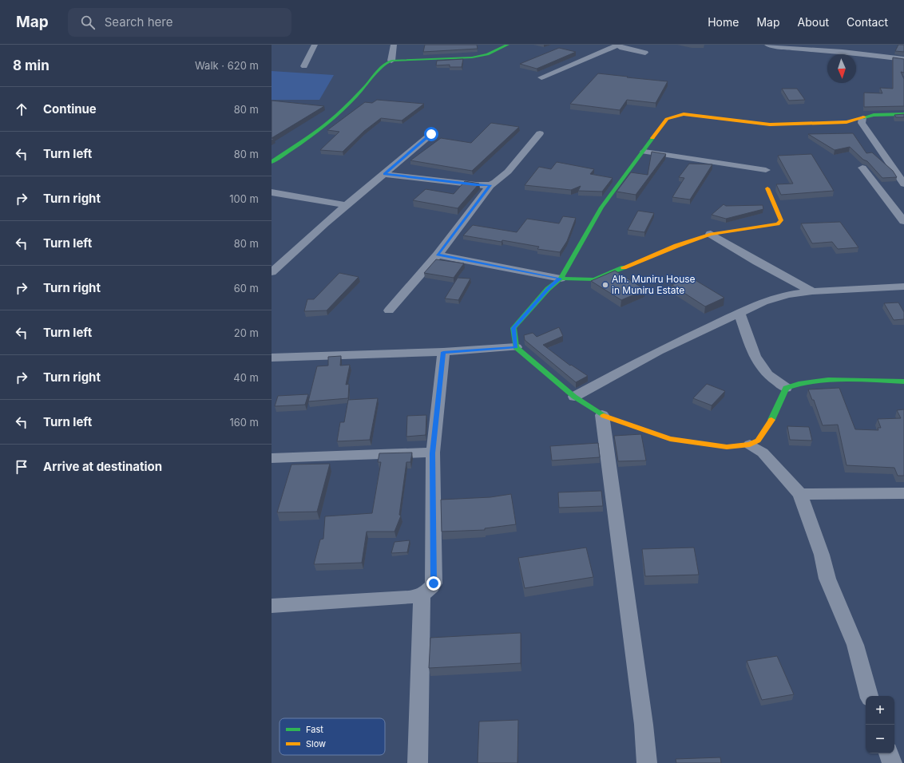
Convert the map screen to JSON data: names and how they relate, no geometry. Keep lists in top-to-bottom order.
{
  "places": ["Alh. Muniru House in Muniru Estate"],
  "legend": ["Fast", "Slow"],
  "north": "bottom",
  "page": {
    "header": "Map",
    "search": "Search here",
    "nav": [
      "Home",
      "Map",
      "About",
      "Contact"
    ],
    "heading": ["8 min", "Walk · 620 m"],
    "list": [
      ["Continue", "80 m"],
      ["Turn left", "80 m"],
      ["Turn right", "100 m"],
      ["Turn left", "80 m"],
      ["Turn right", "60 m"],
      ["Turn left", "20 m"],
      ["Turn right", "40 m"],
      ["Turn left", "160 m"],
      "Arrive at destination"
    ],
    "map_buttons": ["+", "−"]
  }
}
